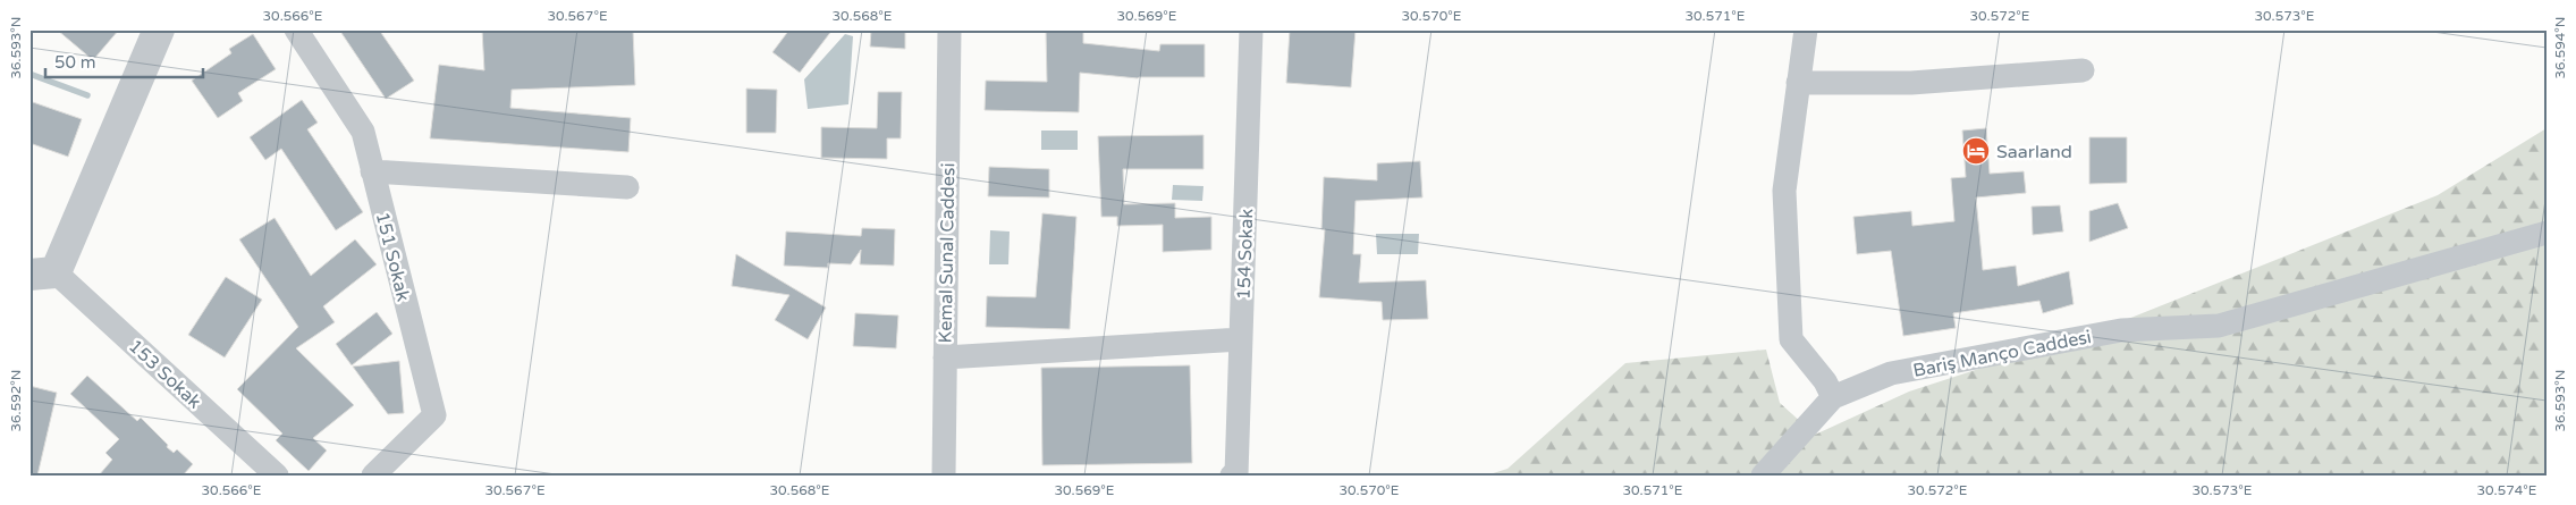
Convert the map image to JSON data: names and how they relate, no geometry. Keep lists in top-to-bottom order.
{
  "streets": {
    "street": [
      "Kemal Sunal Caddesi",
      "154 Sokak",
      "151 Sokak",
      "Bariş Manço Caddesi",
      "153 Sokak"
    ]
  },
  "places": {
    "hotel": ["Saarland"]
  },
  "scale_bar": "50 m",
  "coordinates": [
    "30.566°E",
    "30.567°E",
    "30.568°E",
    "30.569°E",
    "30.570°E",
    "30.571°E",
    "30.572°E",
    "30.573°E",
    "36.593°N",
    "36.594°N",
    "36.592°N",
    "30.574°E"
  ]
}
